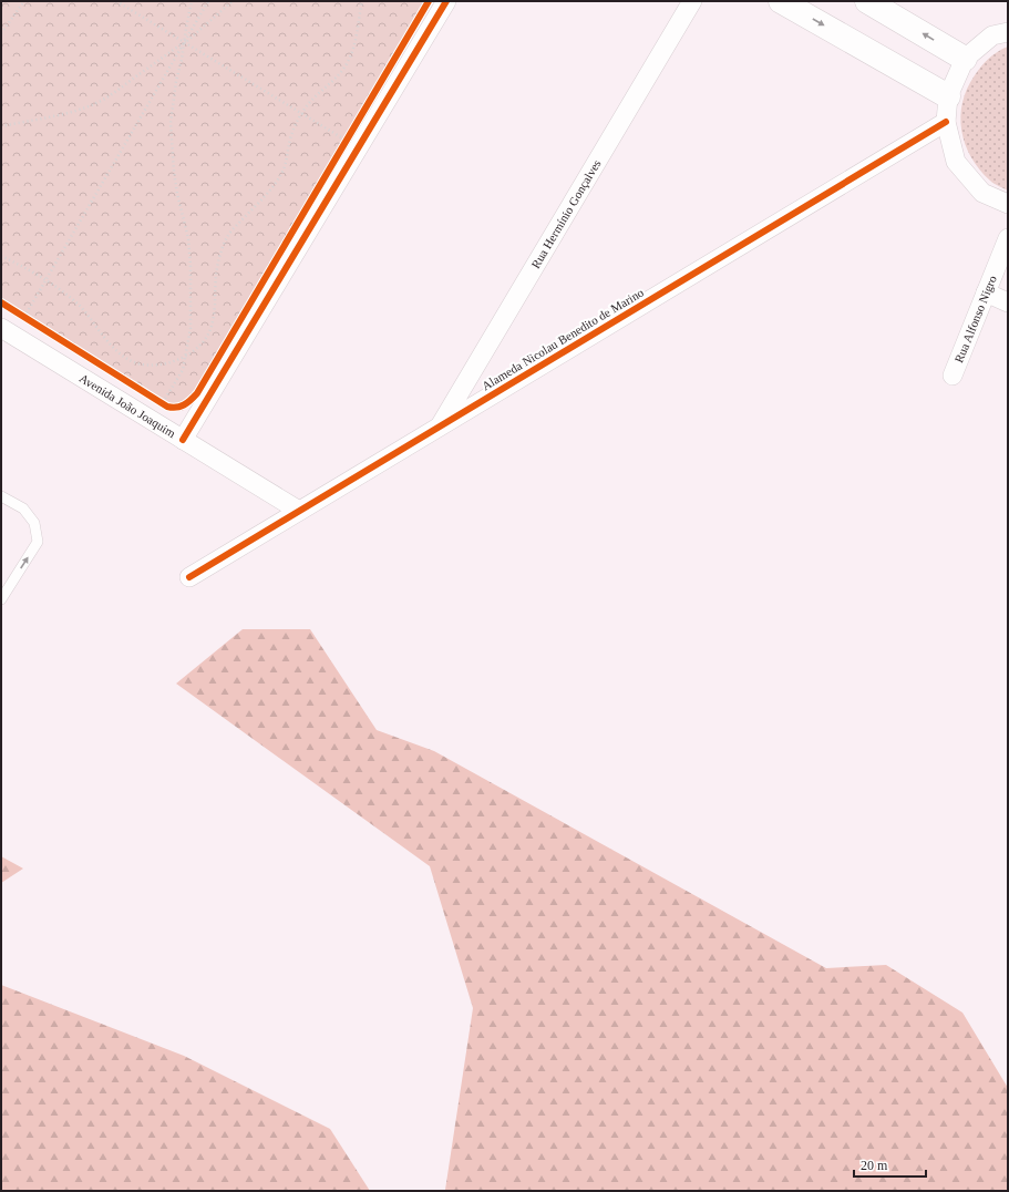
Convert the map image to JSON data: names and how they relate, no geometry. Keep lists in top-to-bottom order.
{
  "streets": {
    "street": [
      "Rua Hermínio Gonçalves",
      "Rua Alfonso Nigro",
      "Alameda Nicolau Benedito de Marino",
      "Avenida João Joaquim"
    ]
  },
  "crossings": [
    ["Rua Hermínio Gonçalves", "Alameda Nicolau Benedito de Marino"],
    ["Alameda Nicolau Benedito de Marino", "Avenida João Joaquim"]
  ],
  "scale_bar": "20 m"
}
